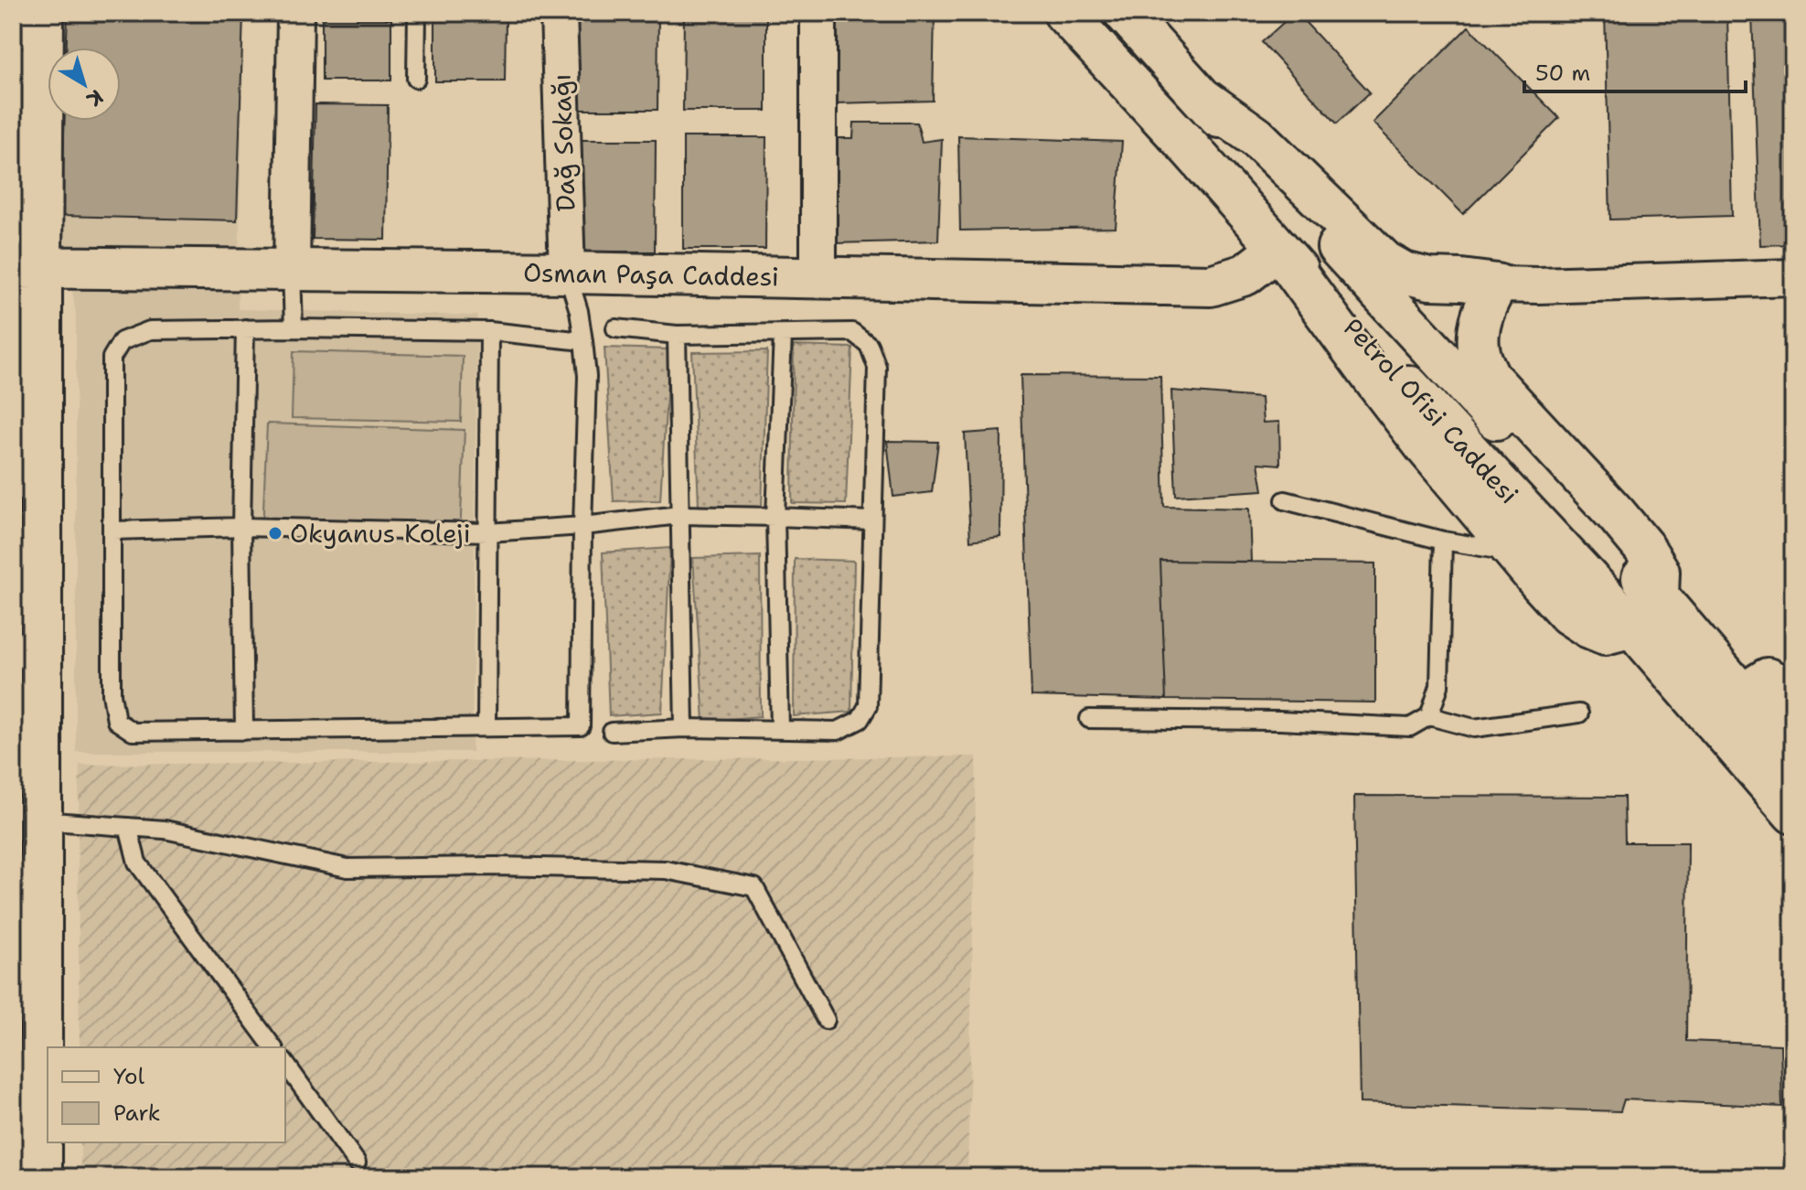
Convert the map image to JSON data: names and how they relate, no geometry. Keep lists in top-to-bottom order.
{
  "streets": {
    "main road": ["Osman Paşa Caddesi", "Petrol Ofisi Caddesi"],
    "street": ["Dağ Sokağı"]
  },
  "crossings": [
    ["Dağ Sokağı", "Osman Paşa Caddesi"],
    ["Osman Paşa Caddesi", "Petrol Ofisi Caddesi"]
  ],
  "places": ["Okyanus Koleji"],
  "legend": ["Yol", "Park"],
  "scale_bar": "50 m",
  "north": "bottom right"
}
